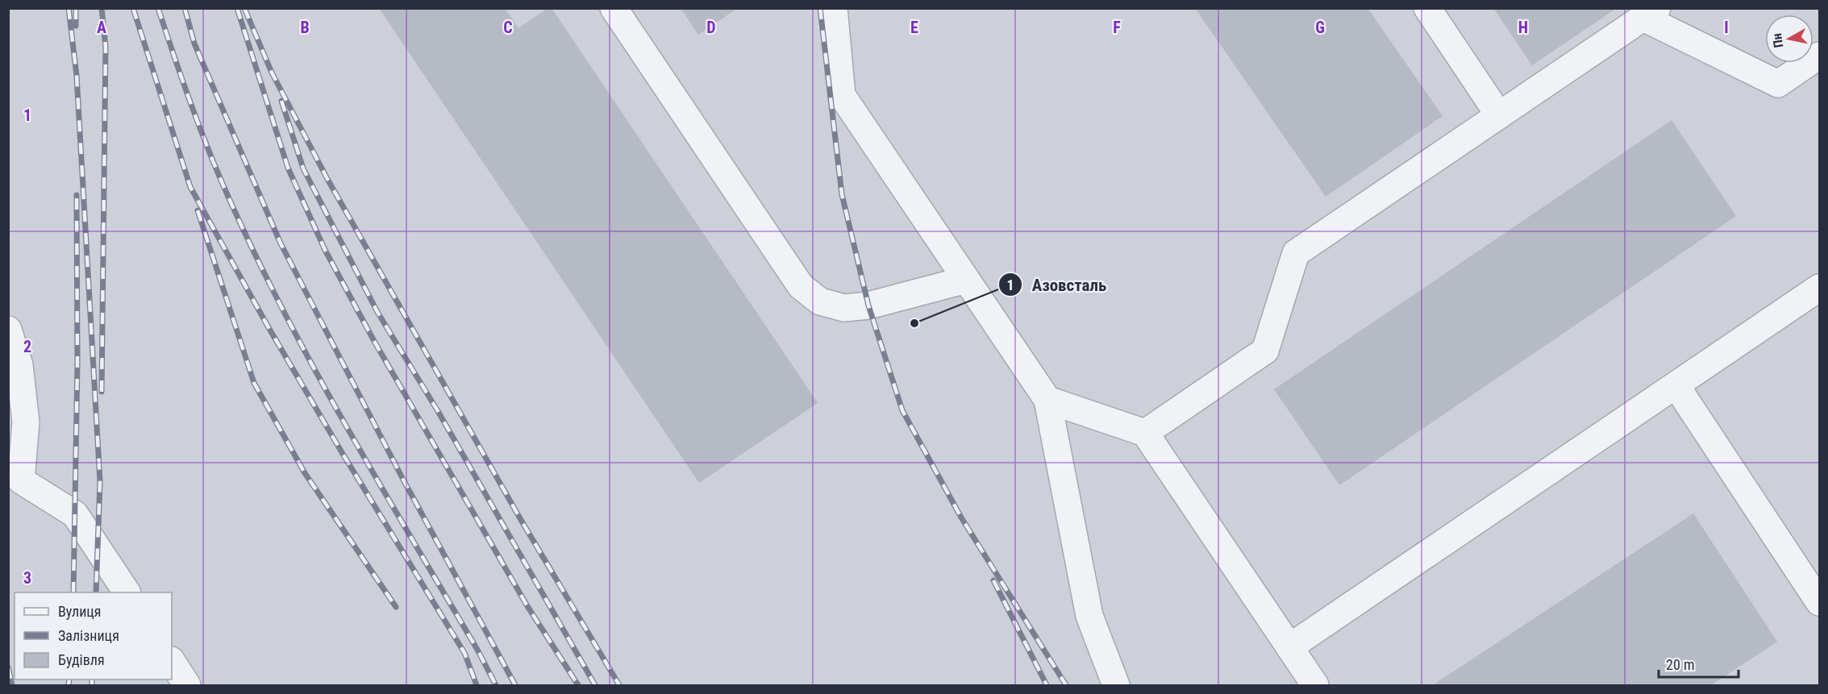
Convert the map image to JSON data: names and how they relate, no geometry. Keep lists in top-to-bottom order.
{
  "places": ["Азовсталь"],
  "legend": ["Вулиця", "Залізниця", "Будівля"],
  "scale_bar": "20 m",
  "north": "left",
  "grid": {
    "columns": [
      "A",
      "B",
      "C",
      "D",
      "E",
      "F",
      "G",
      "H",
      "I"
    ],
    "rows": ["1", "2", "3"]
  }
}
